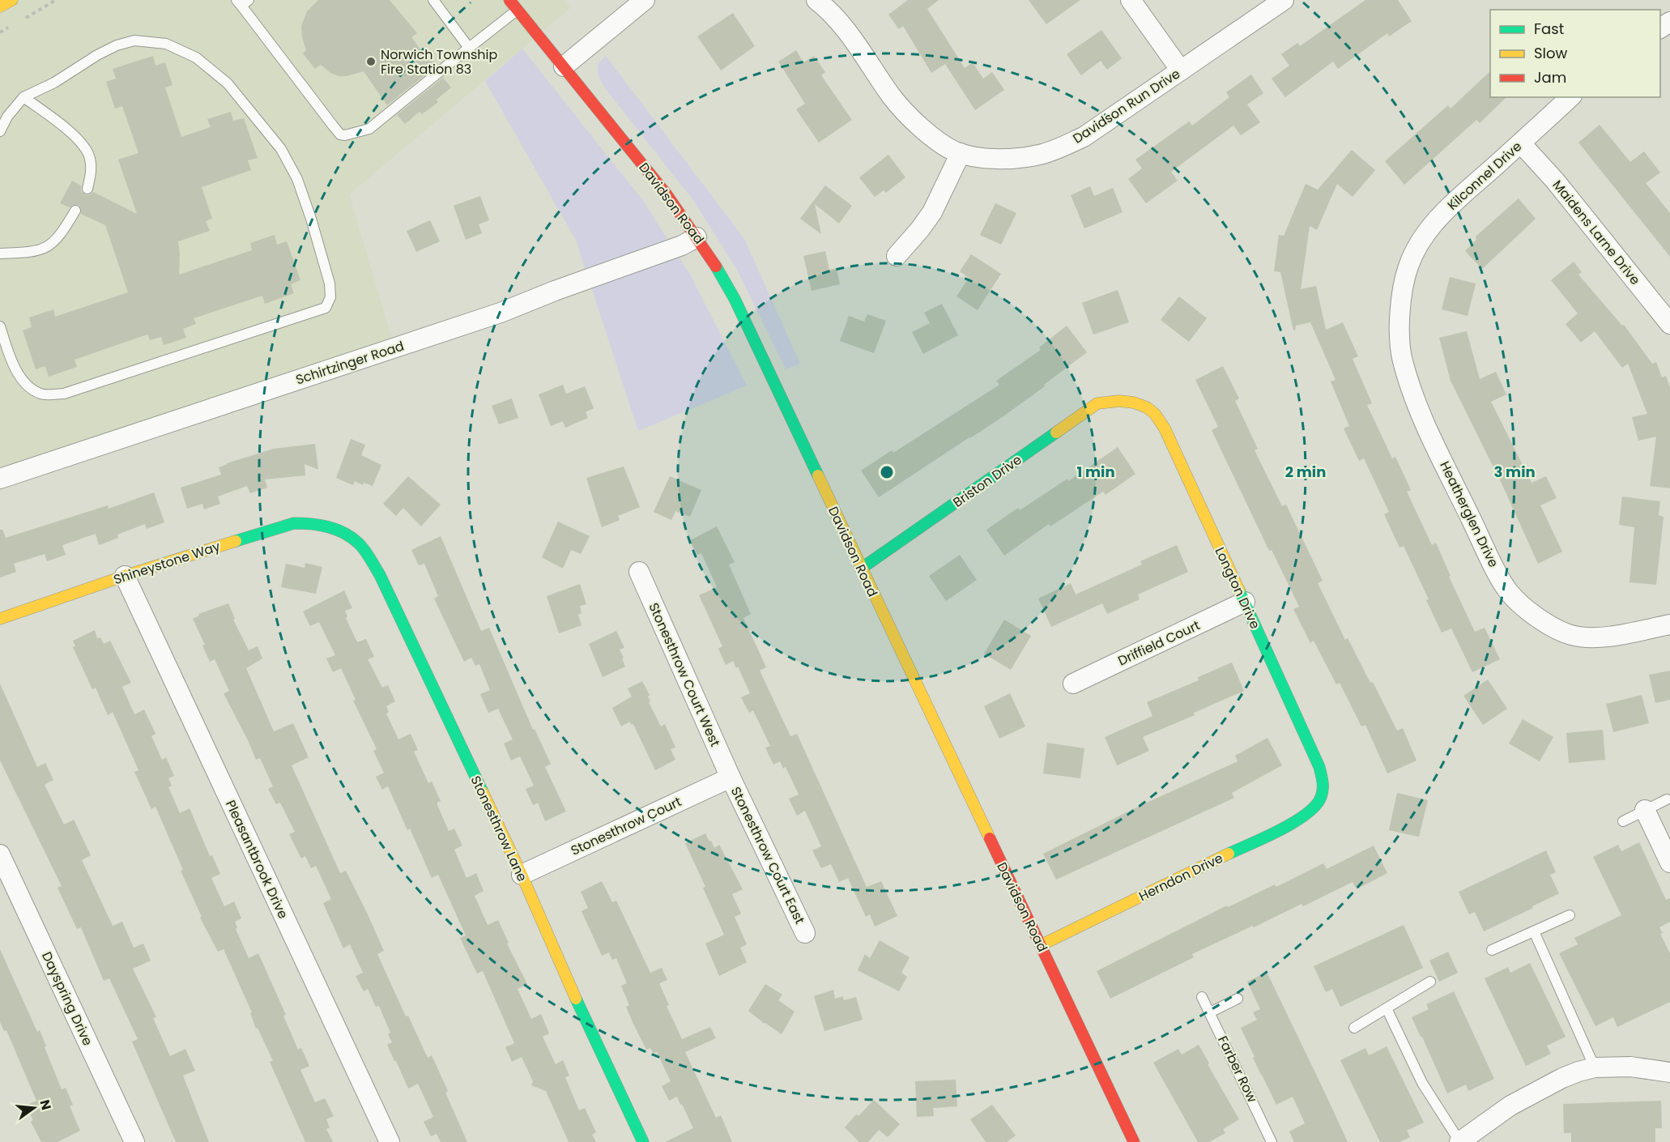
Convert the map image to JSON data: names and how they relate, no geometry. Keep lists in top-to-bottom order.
{
  "streets": {
    "street": [
      "Davidson Run Drive",
      "Kilconnel Drive",
      "Davidson Road",
      "Maidens Larne Drive",
      "Schirtzinger Road",
      "Briston Drive",
      "Heatherglen Drive",
      "Shineystone Way",
      "Longton Drive",
      "Driffield Court",
      "Stonesthrow Court West",
      "Stonesthrow Court",
      "Stonesthrow Lane",
      "Stonesthrow Court East",
      "Pleasantbrook Drive",
      "Herndon Drive",
      "Dayspring Drive"
    ],
    "lane": ["Farber Row"]
  },
  "crossings": [
    ["Kilconnel Drive", "Maidens Larne Drive"],
    ["Kilconnel Drive", "Heatherglen Drive"],
    ["Davidson Road", "Schirtzinger Road"],
    ["Davidson Road", "Briston Drive"],
    ["Davidson Road", "Herndon Drive"],
    ["Briston Drive", "Longton Drive"],
    ["Shineystone Way", "Stonesthrow Lane"],
    ["Shineystone Way", "Pleasantbrook Drive"],
    ["Longton Drive", "Driffield Court"],
    ["Longton Drive", "Herndon Drive"],
    ["Stonesthrow Court West", "Stonesthrow Court"],
    ["Stonesthrow Court West", "Stonesthrow Court East"],
    ["Stonesthrow Court", "Stonesthrow Lane"],
    ["Stonesthrow Court", "Stonesthrow Court East"]
  ],
  "places": ["Norwich Township Fire Station 83"],
  "legend": ["Fast", "Slow", "Jam"],
  "north": "right",
  "rings": ["1 min", "2 min", "3 min"]
}
